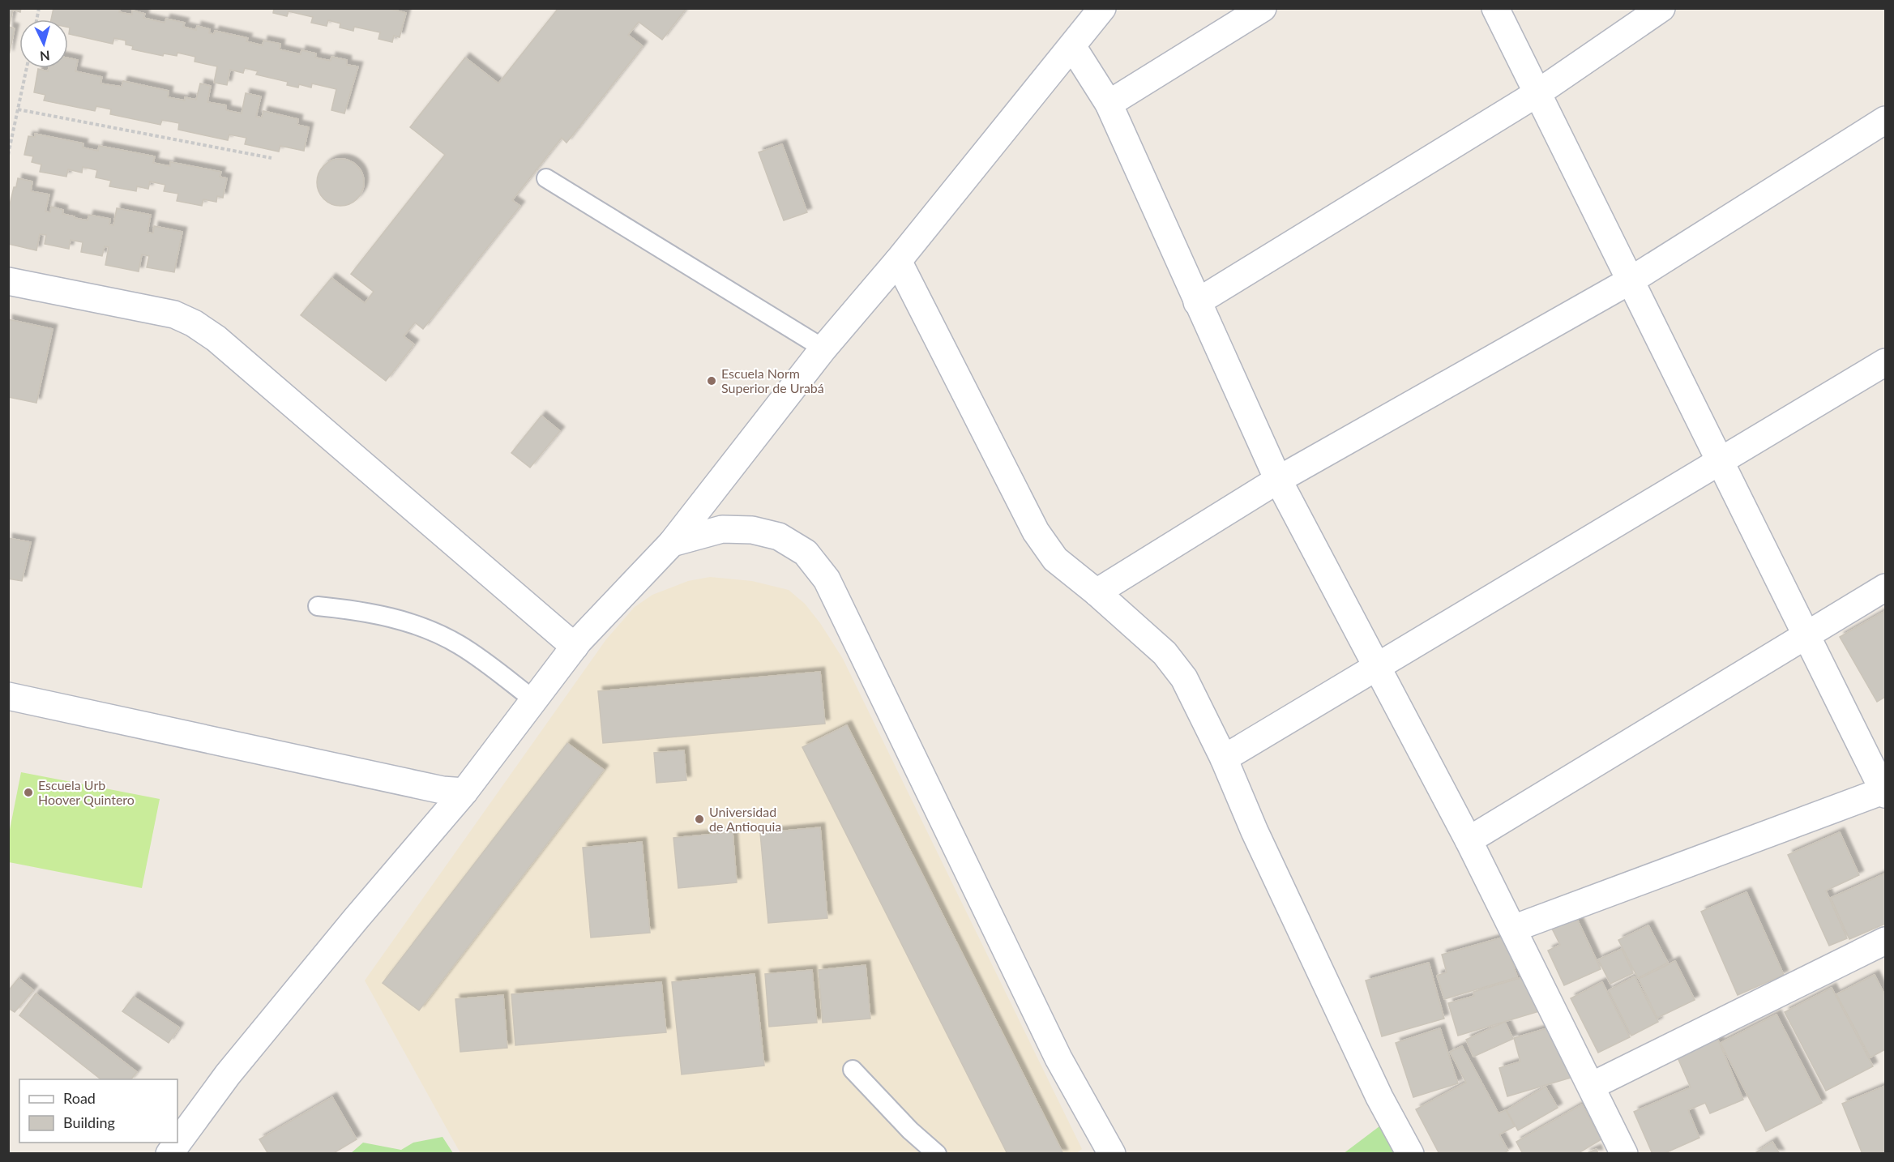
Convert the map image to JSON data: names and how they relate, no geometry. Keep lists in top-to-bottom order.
{
  "places": ["Escuela Norm Superior de Urabá", "Escuela Urb Hoover Quintero", "Universidad de Antioquia"],
  "legend": ["Road", "Building"],
  "north": "bottom"
}
